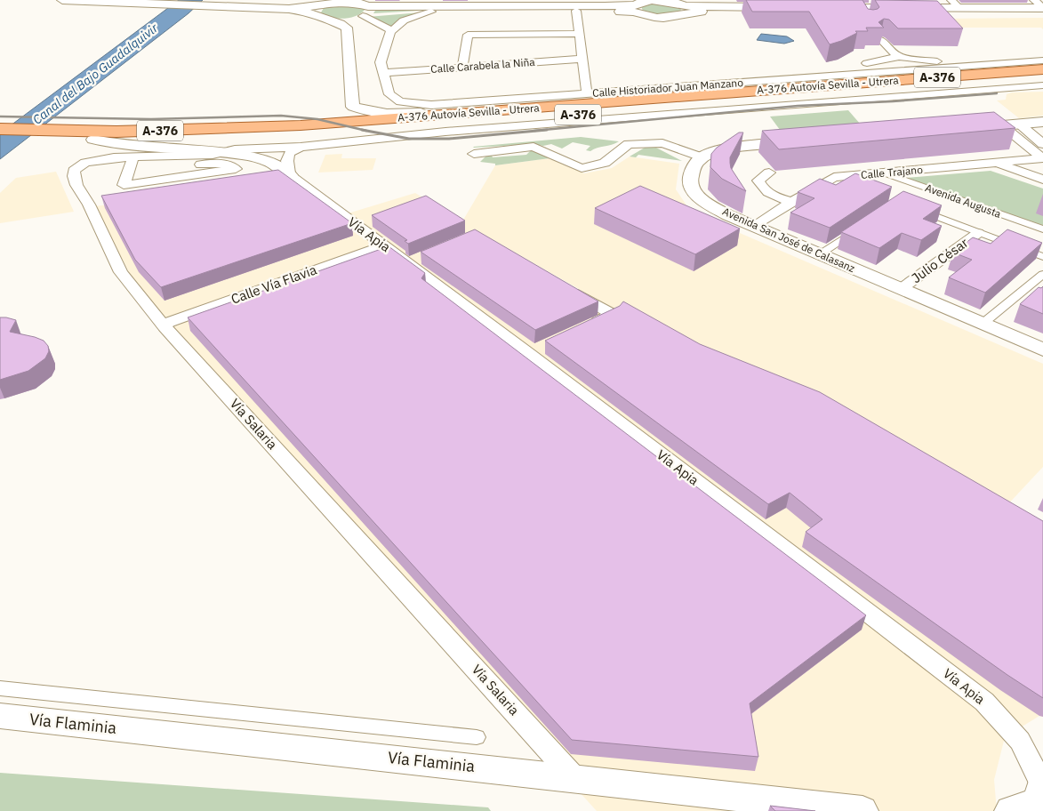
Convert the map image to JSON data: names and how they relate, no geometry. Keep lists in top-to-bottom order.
{
  "streets": {
    "main road": ["A-376", "A-376 Autovía Sevilla - Utrera"],
    "street": [
      "Calle Carabela la Niña",
      "Calle Historiador Juan Manzano",
      "Calle Trajano",
      "Avenida Augusta",
      "Vía Apia",
      "Avenida San José de Calasanz",
      "Julio César",
      "Calle Vía Flavia",
      "Vía Salaria",
      "Vía Flaminia"
    ]
  },
  "crossings": [
    ["Calle Carabela la Niña", "Calle Historiador Juan Manzano"],
    ["A-376 Autovía Sevilla - Utrera", "Calle Historiador Juan Manzano"],
    ["A-376 Autovía Sevilla - Utrera", "Vía Apia"],
    ["Calle Trajano", "Avenida Augusta"],
    ["Calle Trajano", "Avenida San José de Calasanz"],
    ["Avenida Augusta", "Julio César"],
    ["Vía Apia", "Calle Vía Flavia"],
    ["Vía Apia", "Vía Salaria"],
    ["Avenida San José de Calasanz", "Julio César"],
    ["Calle Vía Flavia", "Vía Salaria"],
    ["Vía Salaria", "Vía Flaminia"]
  ],
  "water": ["Canal del Bajo Guadalquivir"]
}
